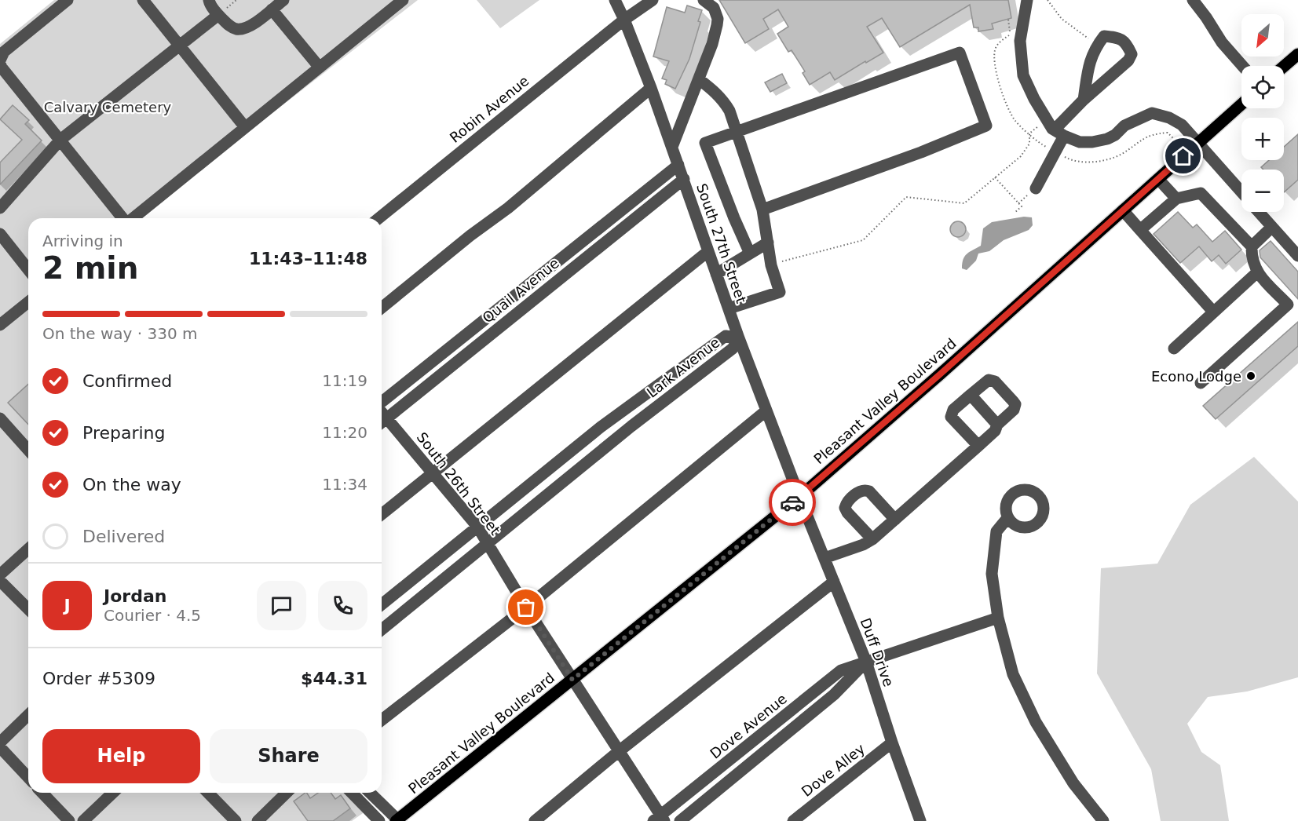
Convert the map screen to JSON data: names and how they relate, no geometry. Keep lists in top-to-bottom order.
{
  "streets": {
    "main road": ["Pleasant Valley Boulevard"],
    "street": [
      "Robin Avenue",
      "South 27th Street",
      "Quail Avenue",
      "Lark Avenue",
      "South 26th Street",
      "Duff Drive",
      "Dove Avenue",
      "Dove Alley"
    ]
  },
  "crossings": [
    ["Robin Avenue", "South 27th Street"],
    ["South 27th Street", "Quail Avenue"],
    ["South 27th Street", "Lark Avenue"],
    ["South 27th Street", "Pleasant Valley Boulevard"],
    ["South 27th Street", "Duff Drive"],
    ["Quail Avenue", "South 26th Street"],
    ["Lark Avenue", "South 26th Street"],
    ["Pleasant Valley Boulevard", "South 26th Street"],
    ["Pleasant Valley Boulevard", "Duff Drive"],
    ["South 26th Street", "Dove Avenue"],
    ["Duff Drive", "Dove Avenue"],
    ["Duff Drive", "Dove Alley"]
  ],
  "parks": ["Calvary Cemetery"],
  "places": ["Econo Lodge"],
  "north": "bottom left",
  "page": {
    "map_buttons": ["+", "−"],
    "heading": ["2 min", "Arriving in", "11:43–11:48"],
    "panel": [
      "Jordan",
      "Courier · 4.5",
      "Order #5309",
      "$44.31"
    ],
    "bar": "On the way · 330 m",
    "list": [
      ["Confirmed", "11:19"],
      ["Preparing", "11:20"],
      ["On the way", "11:34"],
      "Delivered"
    ],
    "round": "J",
    "buttons": ["Help", "Share"]
  }
}
